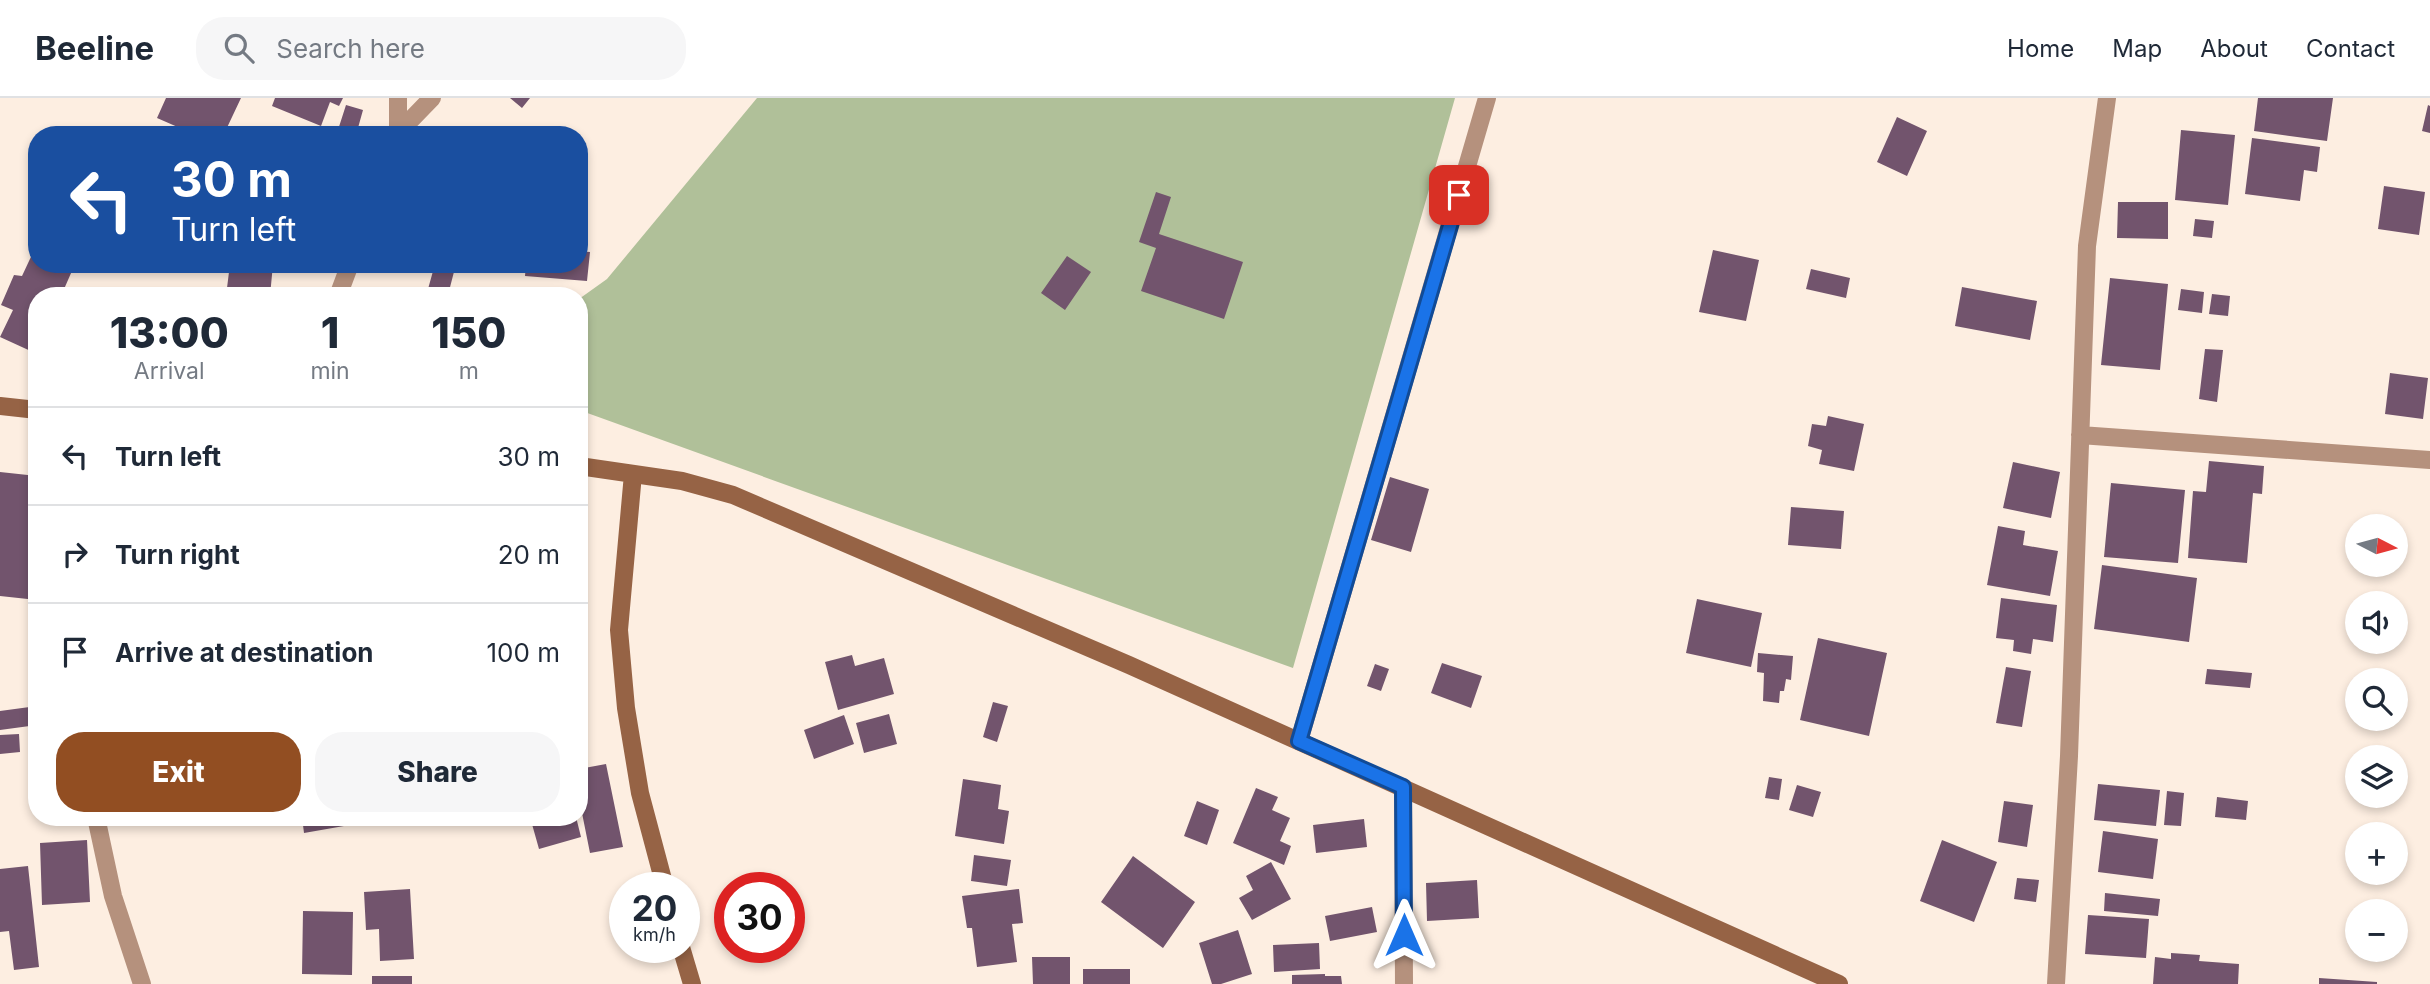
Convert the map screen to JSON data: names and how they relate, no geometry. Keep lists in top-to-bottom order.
{
  "north": "right",
  "page": {
    "header": "Beeline",
    "search": "Search here",
    "nav": [
      "Home",
      "Map",
      "About",
      "Contact"
    ],
    "turn": ["30 m", "Turn left"],
    "eta": [
      "13:00",
      "Arrival",
      "1",
      "min",
      "150",
      "m"
    ],
    "list": [
      {
        "name": "Turn left",
        "value": "30 m"
      },
      {
        "name": "Turn right",
        "value": "20 m"
      },
      {
        "name": "Arrive at destination",
        "value": "100 m"
      }
    ],
    "map_buttons": ["+", "−"],
    "buttons": ["Exit", "Share"],
    "speed": "20 km/h",
    "limit": "30"
  }
}
